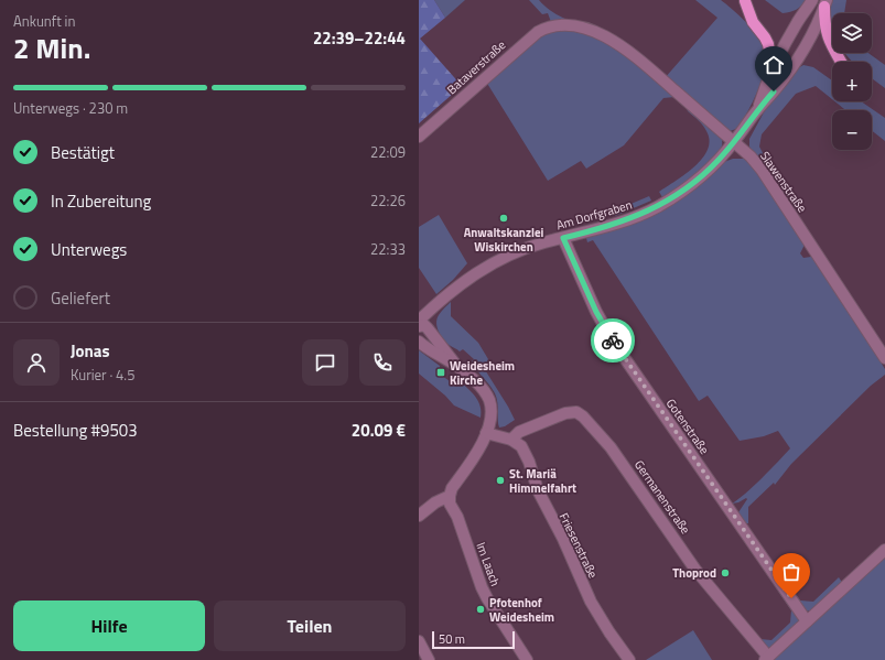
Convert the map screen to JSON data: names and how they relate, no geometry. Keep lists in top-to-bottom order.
{
  "streets": {
    "street": [
      "Bataverstraße",
      "Slawenstraße",
      "Am Dorfgraben",
      "Gotenstraße",
      "Germanenstraße",
      "Friesenstraße",
      "Im Laach"
    ]
  },
  "crossings": [
    ["Bataverstraße", "Slawenstraße"],
    ["Slawenstraße", "Am Dorfgraben"],
    ["Am Dorfgraben", "Gotenstraße"],
    ["Germanenstraße", "Friesenstraße"]
  ],
  "places": {
    "other": [
      "Anwaltskanzlei Wiskirchen",
      "St. Mariä Himmelfahrt",
      "Thoprod",
      "Pfotenhof Weidesheim"
    ],
    "transit": ["Weidesheim Kirche"]
  },
  "scale_bar": "50 m",
  "page": {
    "heading": ["2 Min.", "Ankunft in", "22:39–22:44"],
    "panel": [
      "Jonas",
      "Kurier · 4.5",
      "Bestellung #9503",
      "20.09 €"
    ],
    "map_buttons": ["+", "−"],
    "bar": "Unterwegs · 230 m",
    "list": [
      ["Bestätigt", "22:09"],
      ["In Zubereitung", "22:26"],
      ["Unterwegs", "22:33"],
      "Geliefert"
    ],
    "buttons": ["Hilfe", "Teilen"],
    "scale": "50 m"
  }
}
